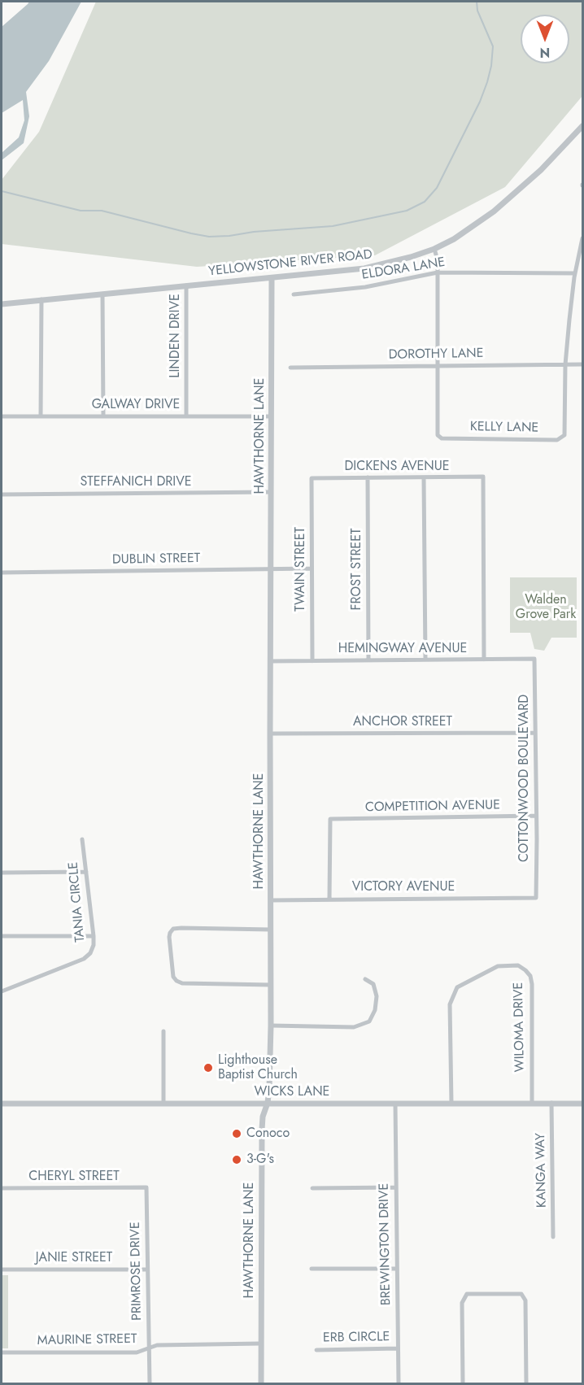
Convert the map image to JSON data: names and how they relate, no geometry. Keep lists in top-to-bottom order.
{
  "streets": {
    "street": [
      "YELLOWSTONE RIVER ROAD",
      "ELDORA LANE",
      "LINDEN DRIVE",
      "DOROTHY LANE",
      "GALWAY DRIVE",
      "KELLY LANE",
      "HAWTHORNE LANE",
      "DICKENS AVENUE",
      "STEFFANICH DRIVE",
      "DUBLIN STREET",
      "TWAIN STREET",
      "FROST STREET",
      "HEMINGWAY AVENUE",
      "ANCHOR STREET",
      "COTTONWOOD BOULEVARD",
      "COMPETITION AVENUE",
      "VICTORY AVENUE",
      "TANIA CIRCLE",
      "WILOMA DRIVE",
      "WICKS LANE",
      "KANGA WAY",
      "CHERYL STREET",
      "BREWINGTON DRIVE",
      "JANIE STREET",
      "PRIMROSE DRIVE",
      "ERB CIRCLE",
      "MAURINE STREET"
    ]
  },
  "crossings": [
    ["YELLOWSTONE RIVER ROAD", "LINDEN DRIVE"],
    ["YELLOWSTONE RIVER ROAD", "HAWTHORNE LANE"],
    ["LINDEN DRIVE", "GALWAY DRIVE"],
    ["DOROTHY LANE", "KELLY LANE"],
    ["GALWAY DRIVE", "HAWTHORNE LANE"],
    ["HAWTHORNE LANE", "STEFFANICH DRIVE"],
    ["HAWTHORNE LANE", "DUBLIN STREET"],
    ["HAWTHORNE LANE", "HEMINGWAY AVENUE"],
    ["HAWTHORNE LANE", "ANCHOR STREET"],
    ["HAWTHORNE LANE", "VICTORY AVENUE"],
    ["HAWTHORNE LANE", "WICKS LANE"],
    ["HAWTHORNE LANE", "MAURINE STREET"],
    ["DICKENS AVENUE", "TWAIN STREET"],
    ["DICKENS AVENUE", "FROST STREET"],
    ["DICKENS AVENUE", "HEMINGWAY AVENUE"],
    ["DUBLIN STREET", "TWAIN STREET"],
    ["TWAIN STREET", "HEMINGWAY AVENUE"],
    ["FROST STREET", "HEMINGWAY AVENUE"],
    ["HEMINGWAY AVENUE", "COTTONWOOD BOULEVARD"],
    ["ANCHOR STREET", "COTTONWOOD BOULEVARD"],
    ["COTTONWOOD BOULEVARD", "COMPETITION AVENUE"],
    ["COTTONWOOD BOULEVARD", "VICTORY AVENUE"],
    ["COMPETITION AVENUE", "VICTORY AVENUE"],
    ["WILOMA DRIVE", "WICKS LANE"],
    ["WICKS LANE", "KANGA WAY"],
    ["WICKS LANE", "BREWINGTON DRIVE"],
    ["CHERYL STREET", "PRIMROSE DRIVE"],
    ["BREWINGTON DRIVE", "ERB CIRCLE"],
    ["JANIE STREET", "PRIMROSE DRIVE"],
    ["PRIMROSE DRIVE", "MAURINE STREET"]
  ],
  "parks": ["Walden Grove Park"],
  "places": ["Lighthouse Baptist Church", "Conoco", "3-G's"],
  "north": "bottom"
}
